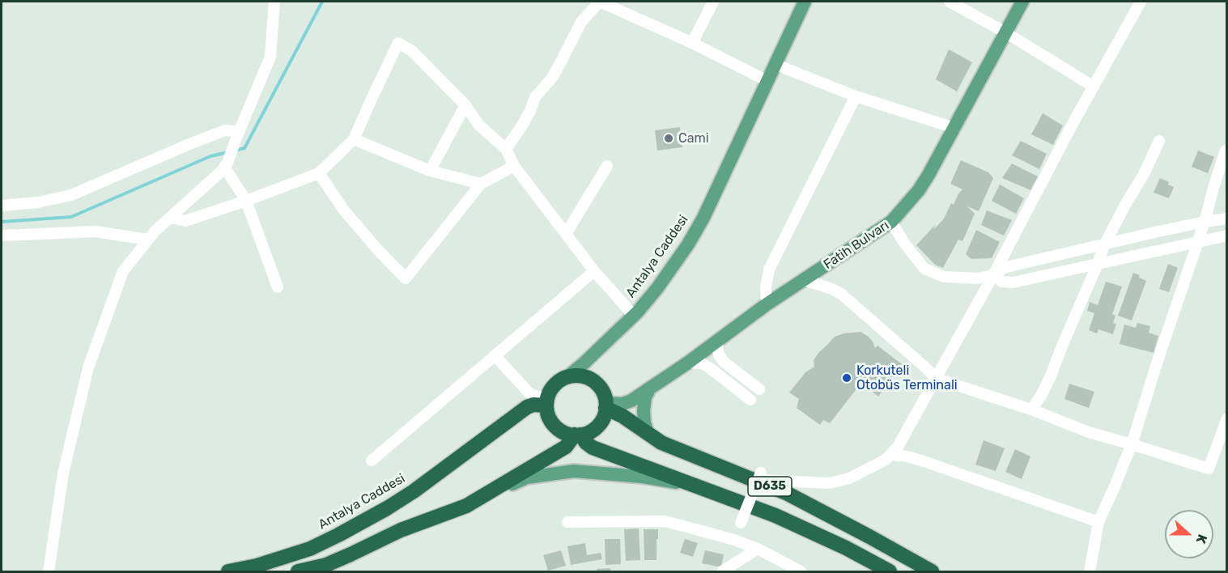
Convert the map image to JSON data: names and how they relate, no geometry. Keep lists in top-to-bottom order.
{
  "streets": {
    "highway": ["Antalya Caddesi", "D635"],
    "main road": ["Fatih Bulvarı"]
  },
  "crossings": [
    ["Fatih Bulvarı", "Antalya Caddesi"],
    ["Fatih Bulvarı", "D635"],
    ["Antalya Caddesi", "D635"]
  ],
  "places": ["Cami", "Korkuteli Otobüs Terminali"],
  "north": "right"
}
